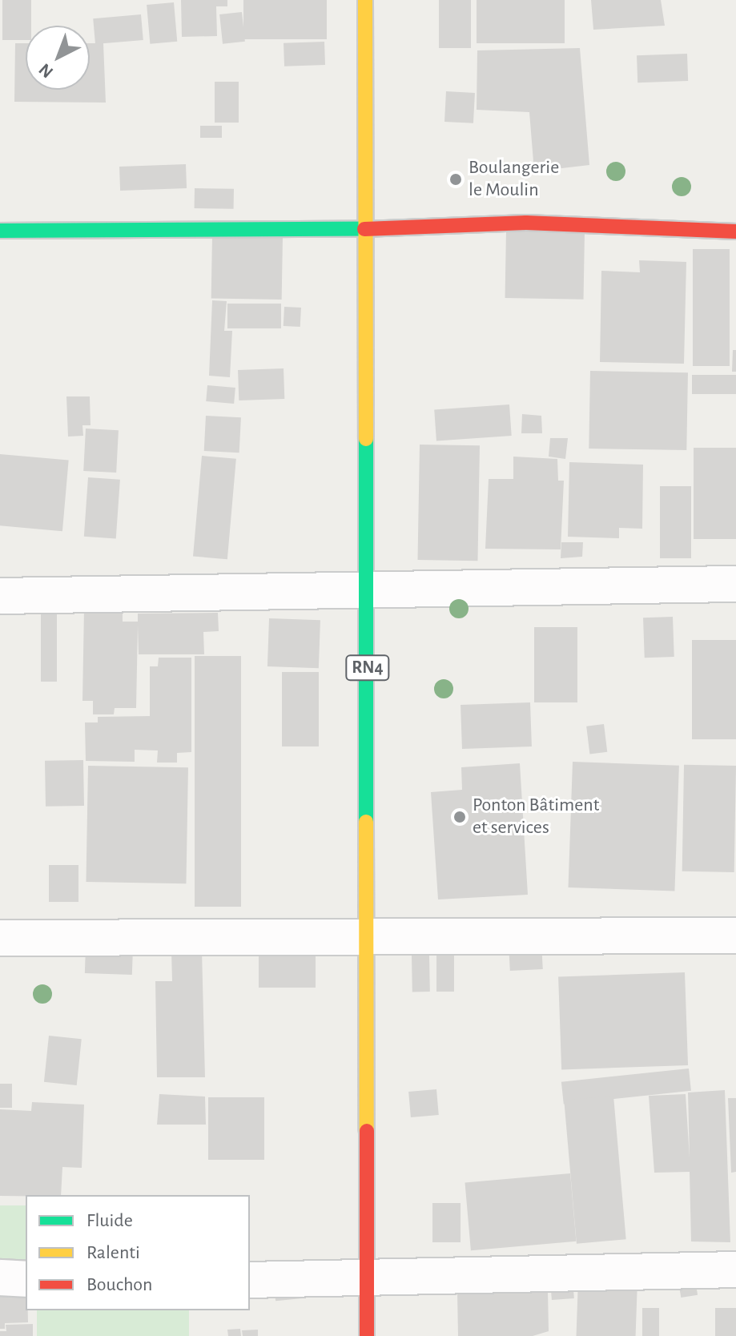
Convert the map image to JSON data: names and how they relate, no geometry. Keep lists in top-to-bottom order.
{
  "streets": {
    "main road": ["RN4"]
  },
  "places": ["Boulangerie le Moulin", "Ponton Bâtiment et services"],
  "legend": ["Fluide", "Ralenti", "Bouchon"],
  "north": "bottom left"
}
